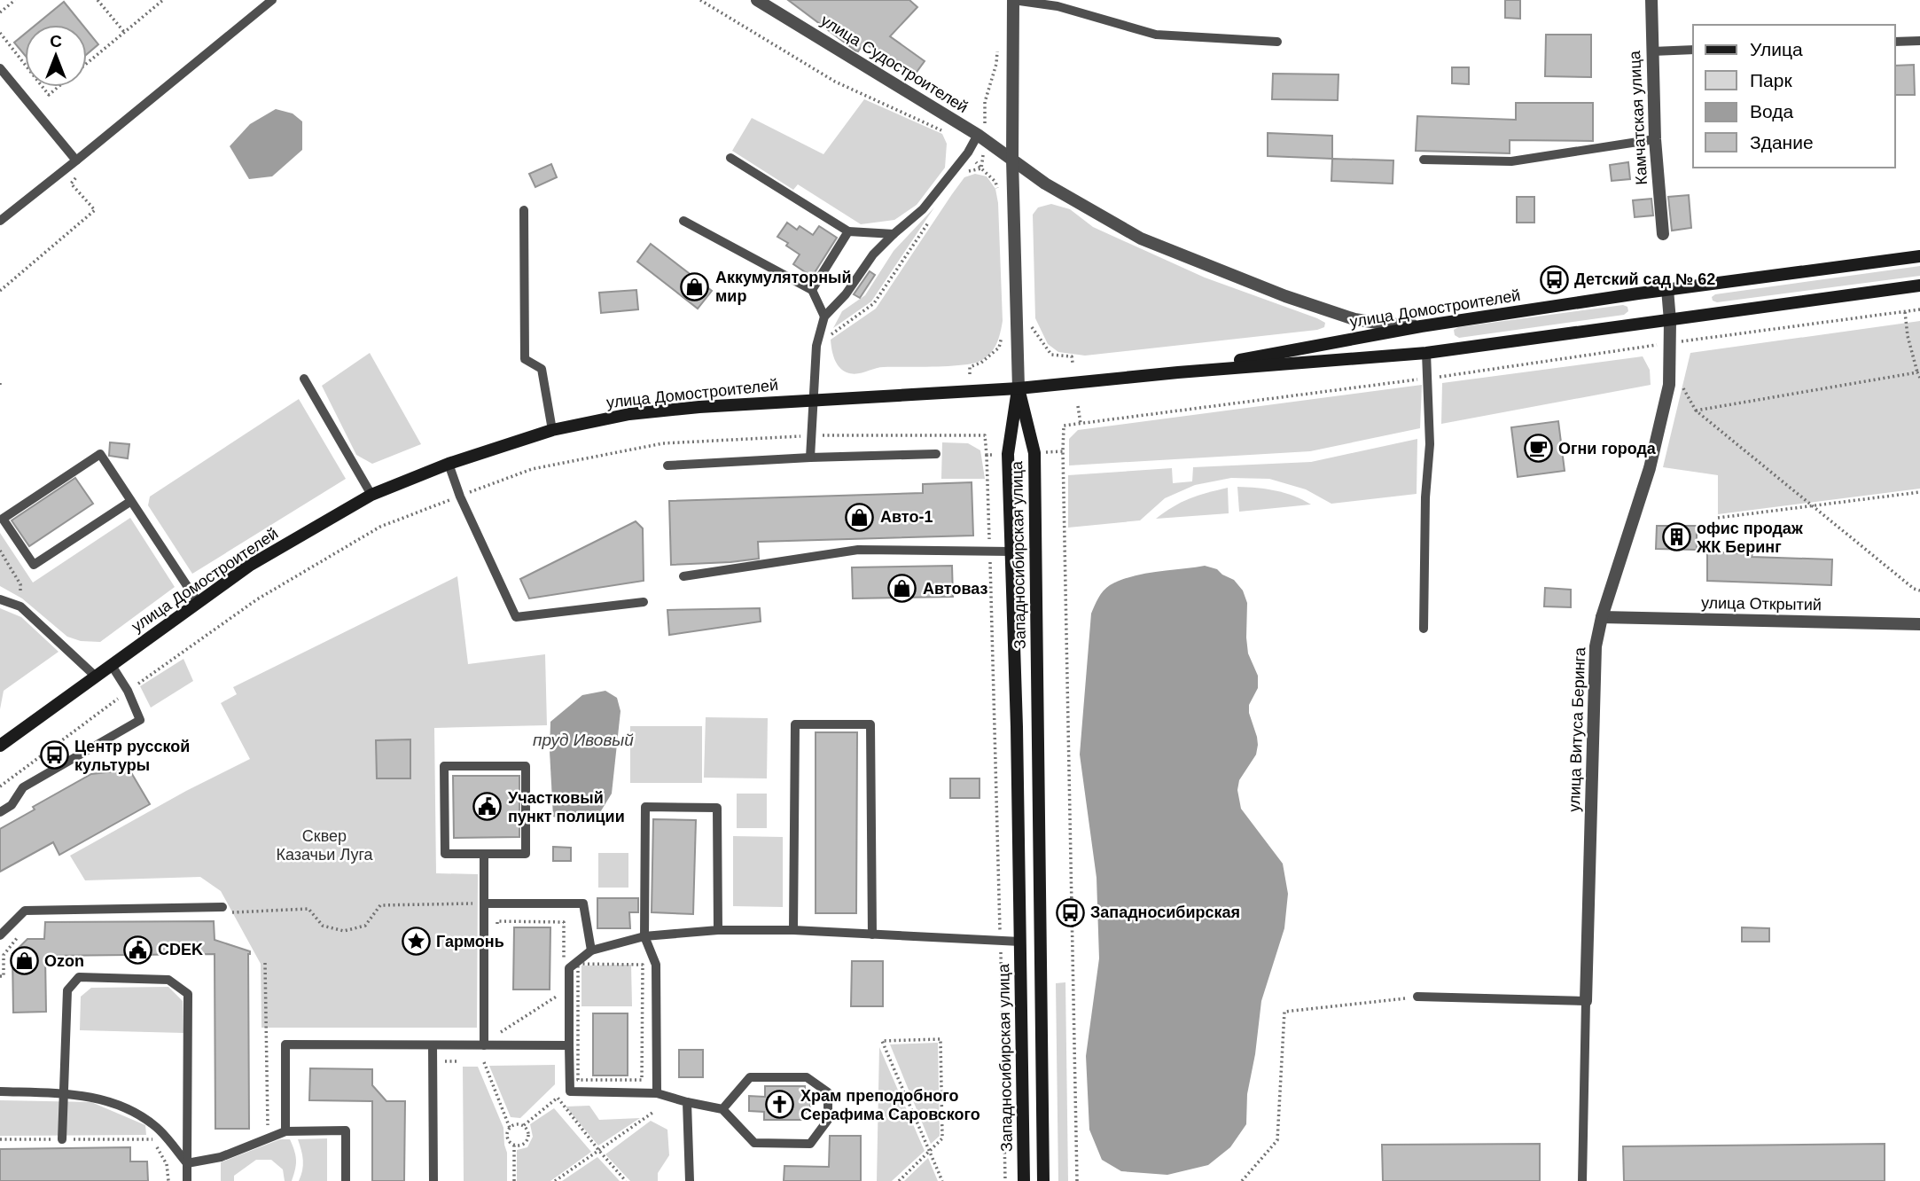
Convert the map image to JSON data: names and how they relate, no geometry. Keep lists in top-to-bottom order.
{
  "streets": {
    "main road": ["улица Домостроителей", "Западносибирская улица"],
    "street": [
      "улица Судостроителей",
      "Камчатская улица",
      "улица Открытий",
      "улица Витуса Беринга"
    ]
  },
  "crossings": [
    ["улица Судостроителей", "улица Домостроителей"],
    ["улица Домостроителей", "Западносибирская улица"],
    ["улица Домостроителей", "улица Витуса Беринга"],
    ["улица Открытий", "улица Витуса Беринга"]
  ],
  "water": ["пруд Ивовый"],
  "parks": ["Сквер Казачьи Луга"],
  "places": {
    "bus stop": ["Детский сад № 62", "Центр русской культуры", "Западносибирская"],
    "shop": [
      "Аккумуляторный мир",
      "Авто-1",
      "Автоваз",
      "Ozon"
    ],
    "cafe": ["Огни города"],
    "building": ["офис продаж ЖК Беринг"],
    "public building": ["Участковый пункт полиции", "CDEK"],
    "place": ["Гармонь"],
    "church": ["Храм преподобного Серафима Саровского"]
  },
  "legend": [
    "Улица",
    "Парк",
    "Вода",
    "Здание"
  ],
  "north": "top"
}
